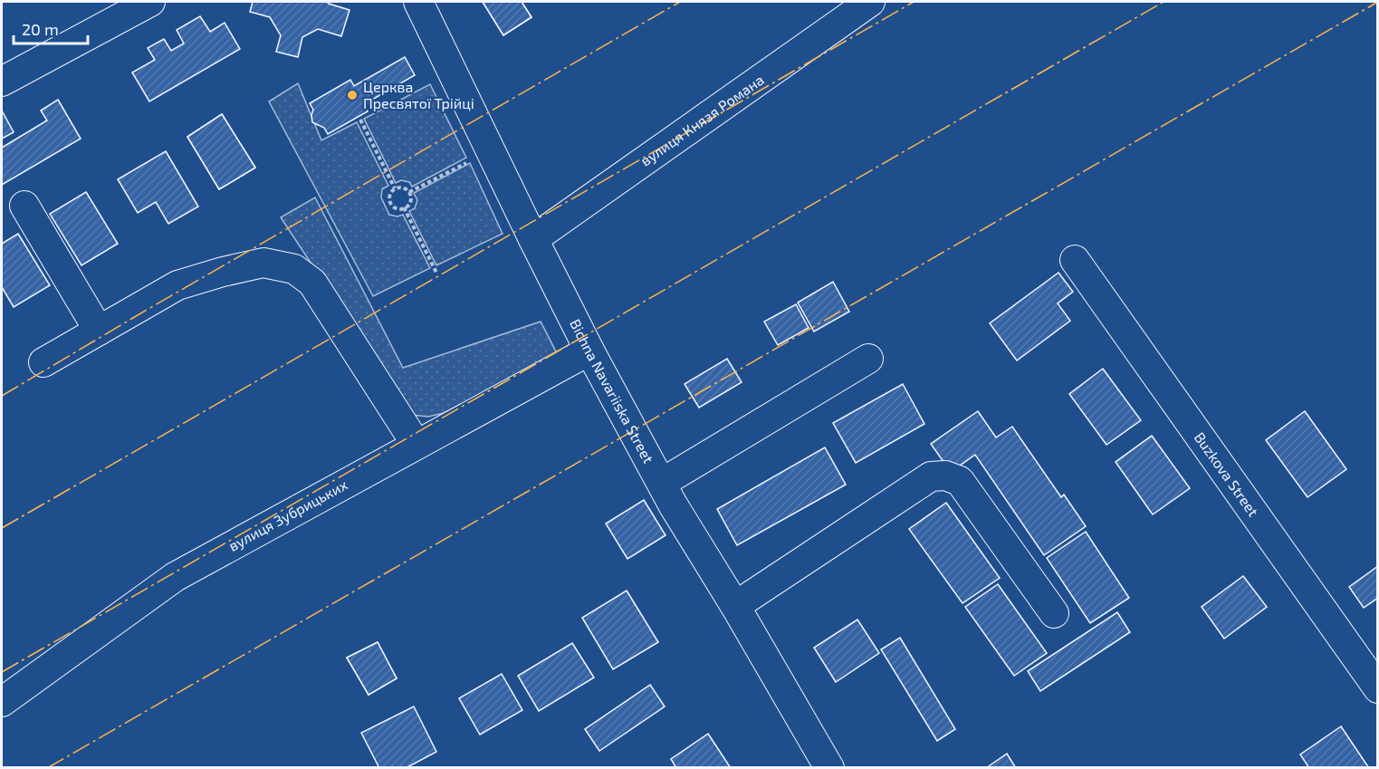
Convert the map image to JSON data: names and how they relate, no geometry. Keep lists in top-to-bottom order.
{
  "streets": {
    "street": [
      "вулиця Князя Романа",
      "Bichna Navariiska Street",
      "Buzkova Street",
      "вулиця Зубрицьких"
    ]
  },
  "crossings": [
    ["вулиця Князя Романа", "Bichna Navariiska Street"],
    ["Bichna Navariiska Street", "вулиця Зубрицьких"]
  ],
  "places": ["Церква Пресвятої Трійці"],
  "scale_bar": "20 m"
}
